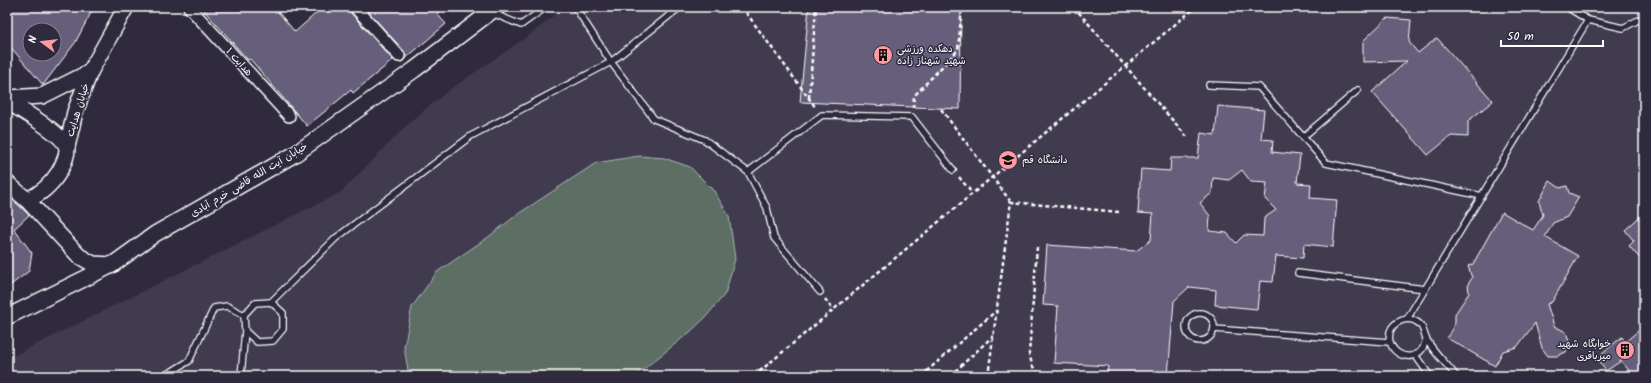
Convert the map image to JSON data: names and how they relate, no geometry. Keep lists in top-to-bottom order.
{
  "streets": {
    "main road": ["خیابان هدایت", "خیابان آیت الله قاضی خرم آبادی"],
    "street": ["هدایت ۱"]
  },
  "places": {
    "building": ["دهکده ورزشی شهید شهناز زاده", "خوابگاه شهید میرباقری"],
    "school or university": ["دانشگاه قم"]
  },
  "scale_bar": "50 m",
  "north": "left"
}
